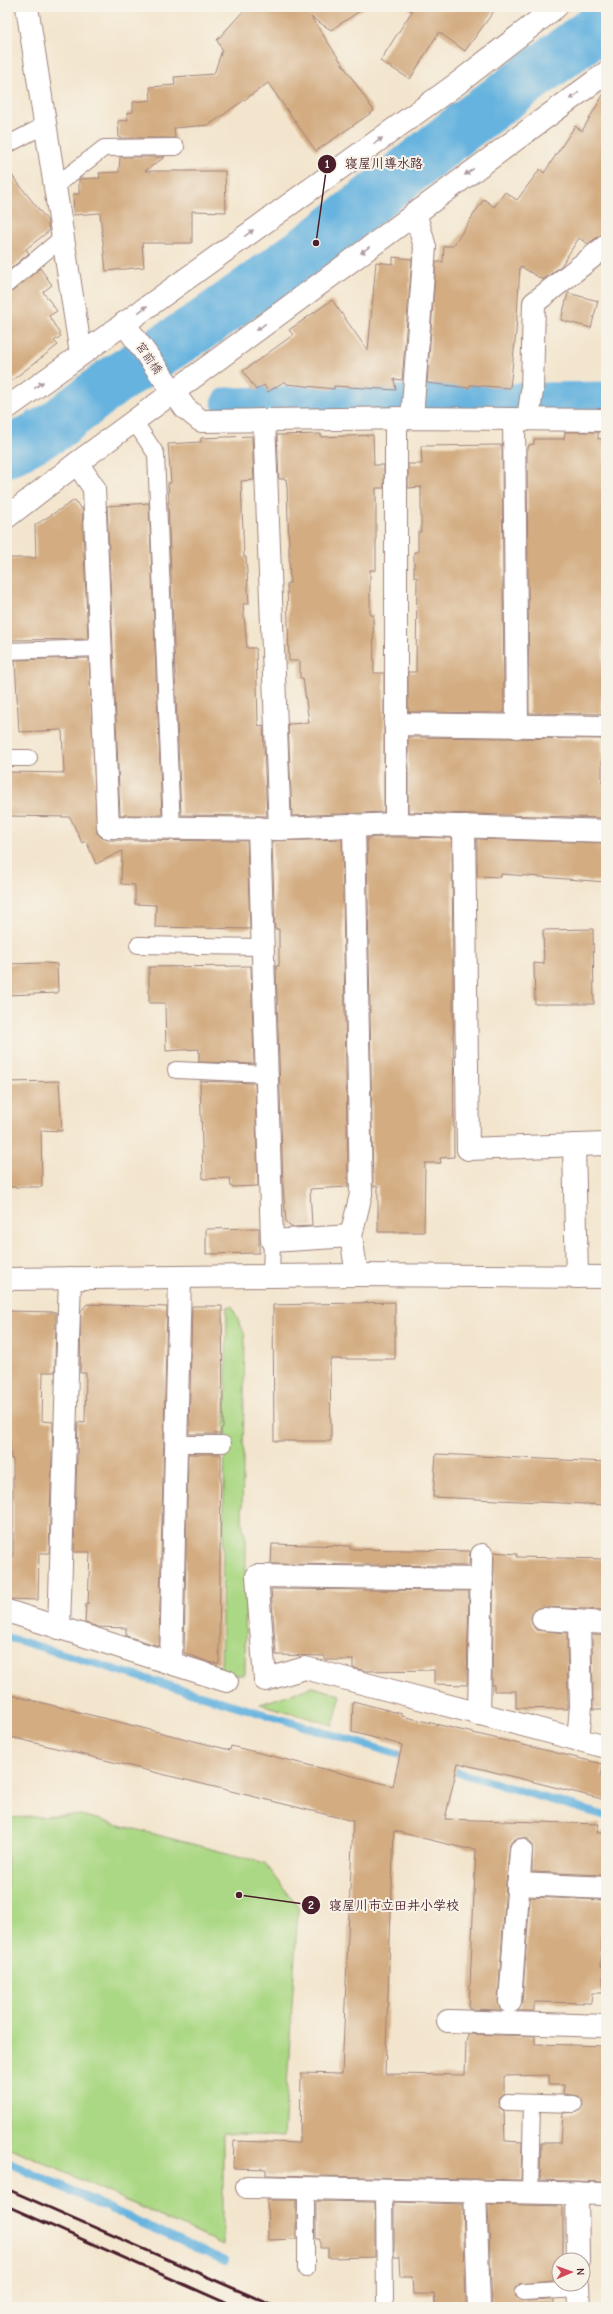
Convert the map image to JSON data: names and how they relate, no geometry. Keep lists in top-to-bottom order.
{
  "streets": {
    "street": ["宮前橋"]
  },
  "places": ["寝屋川導水路", "寝屋川市立田井小学校"],
  "north": "right"
}
